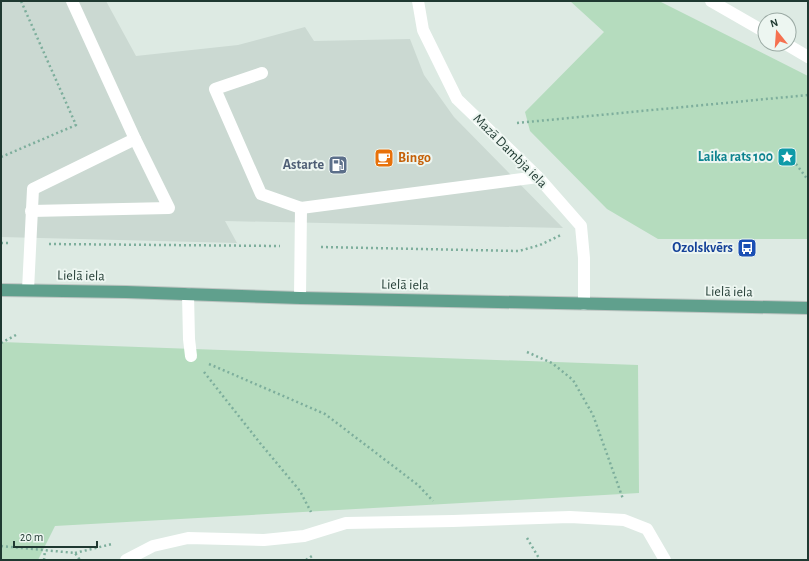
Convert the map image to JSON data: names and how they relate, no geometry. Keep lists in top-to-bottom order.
{
  "streets": {
    "main road": ["Lielā iela"],
    "street": ["Mazā Dambja iela"]
  },
  "crossings": [
    ["Mazā Dambja iela", "Lielā iela"]
  ],
  "places": {
    "place": ["Laika rats 100"],
    "cafe": ["Bingo"],
    "fuel station": ["Astarte"],
    "bus stop": ["Ozolskvērs"]
  },
  "scale_bar": "20 m",
  "north": "top"
}
